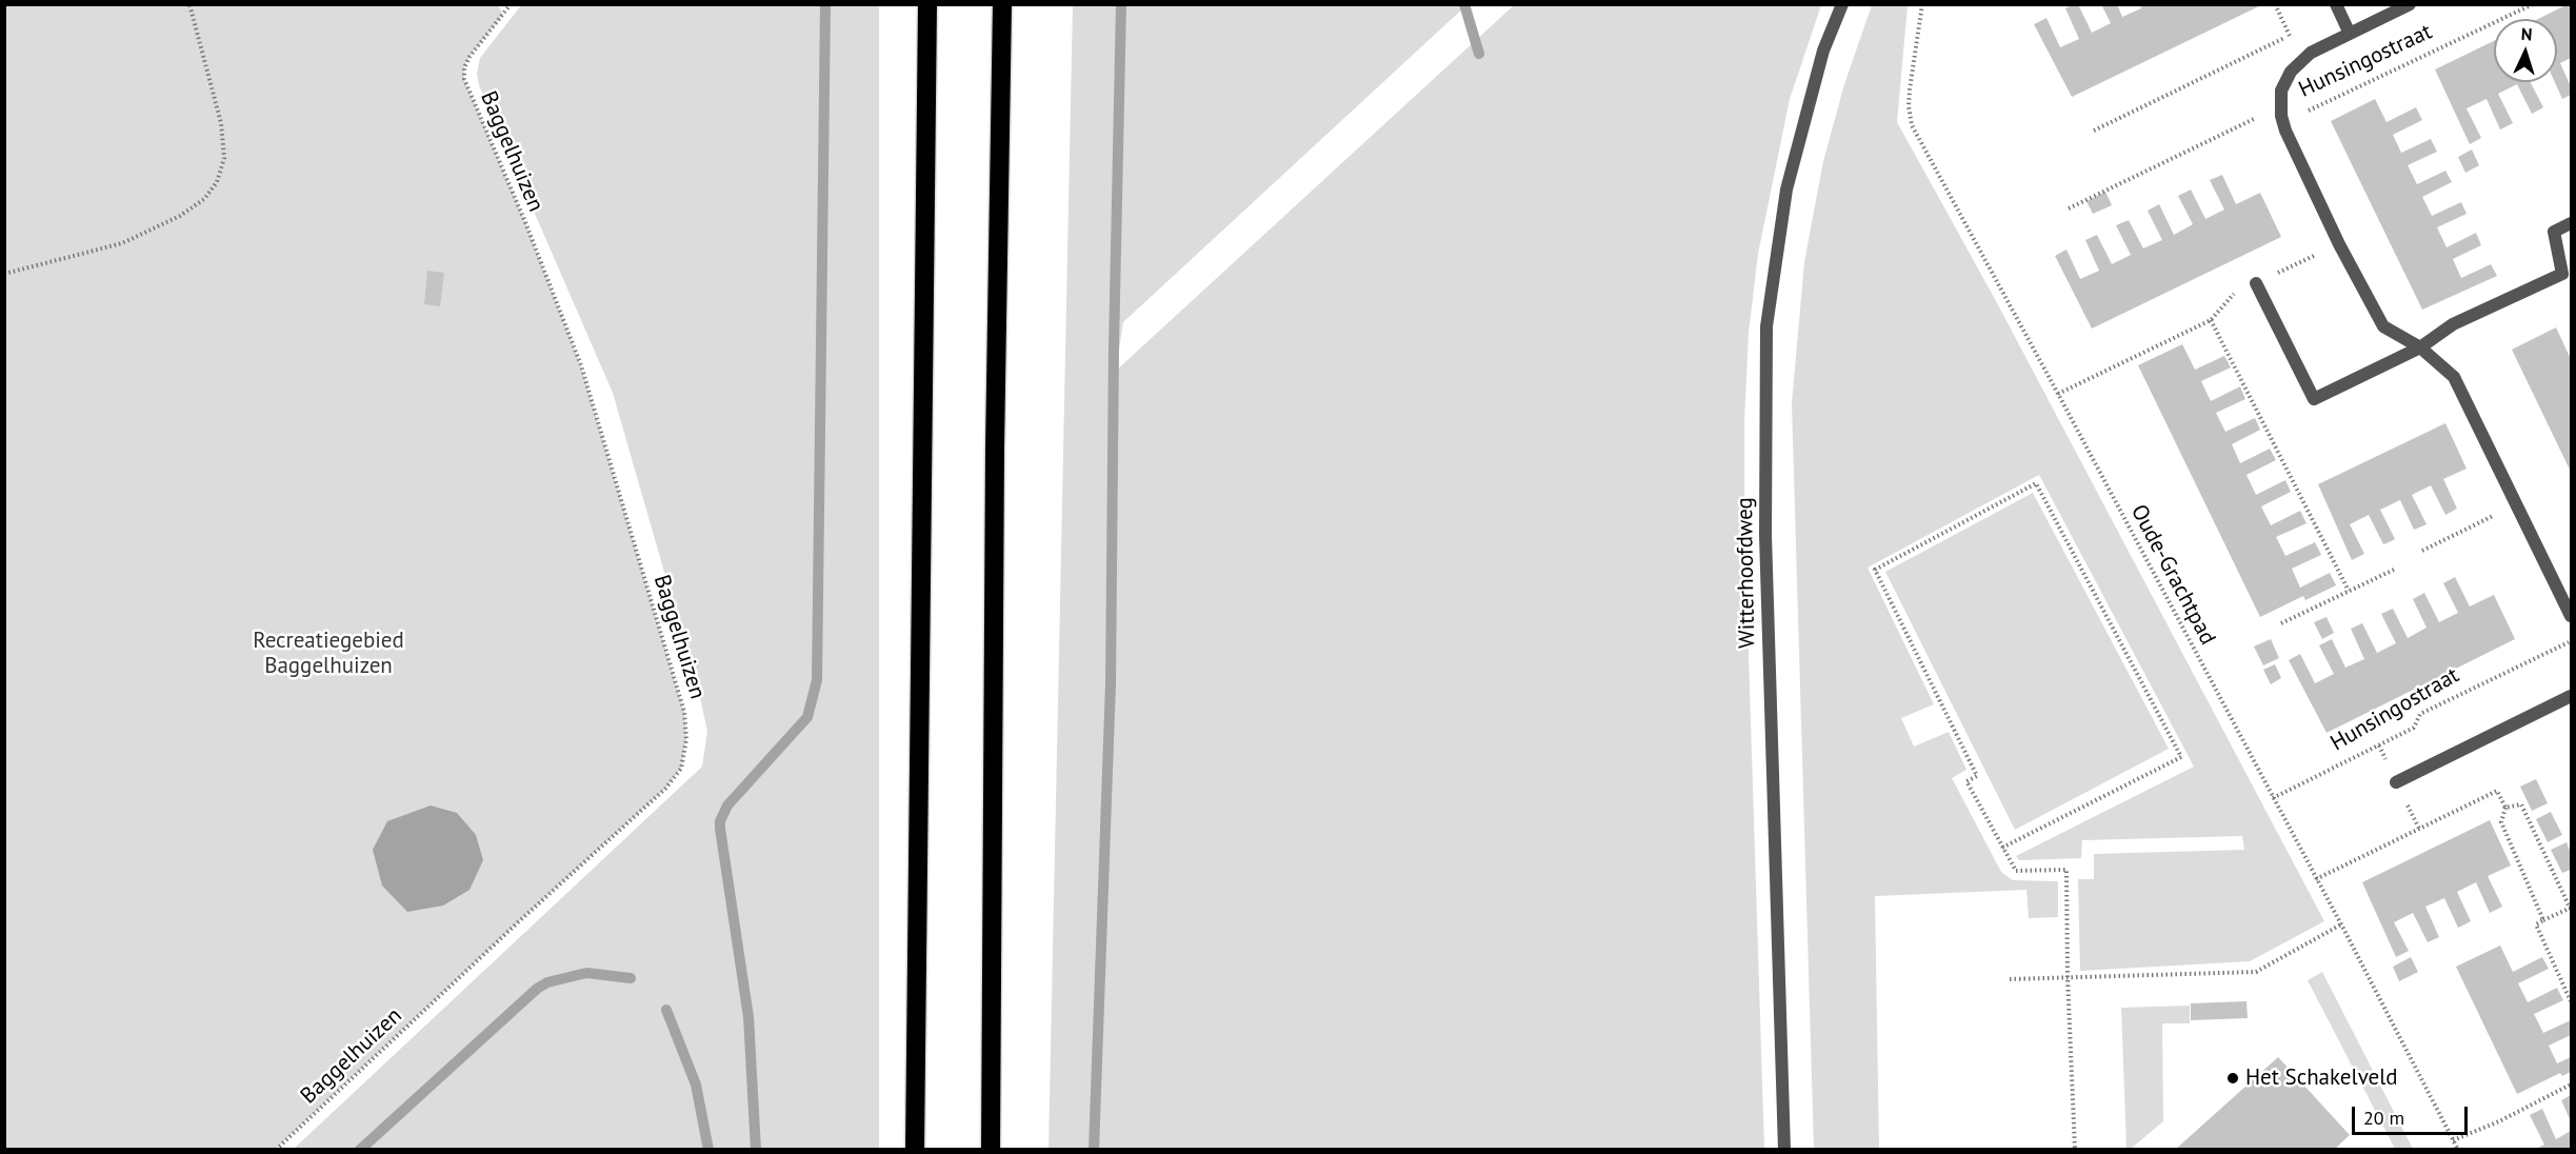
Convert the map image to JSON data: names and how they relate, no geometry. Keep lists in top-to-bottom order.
{
  "streets": {
    "street": ["Hunsingostraat", "Witterhoofdweg"],
    "path": ["Baggelhuizen", "Oude-Grachtpad"]
  },
  "crossings": [
    ["Hunsingostraat", "Oude-Grachtpad"]
  ],
  "parks": ["Recreatiegebied Baggelhuizen"],
  "places": ["Het Schakelveld"],
  "scale_bar": "20 m",
  "north": "top"
}
